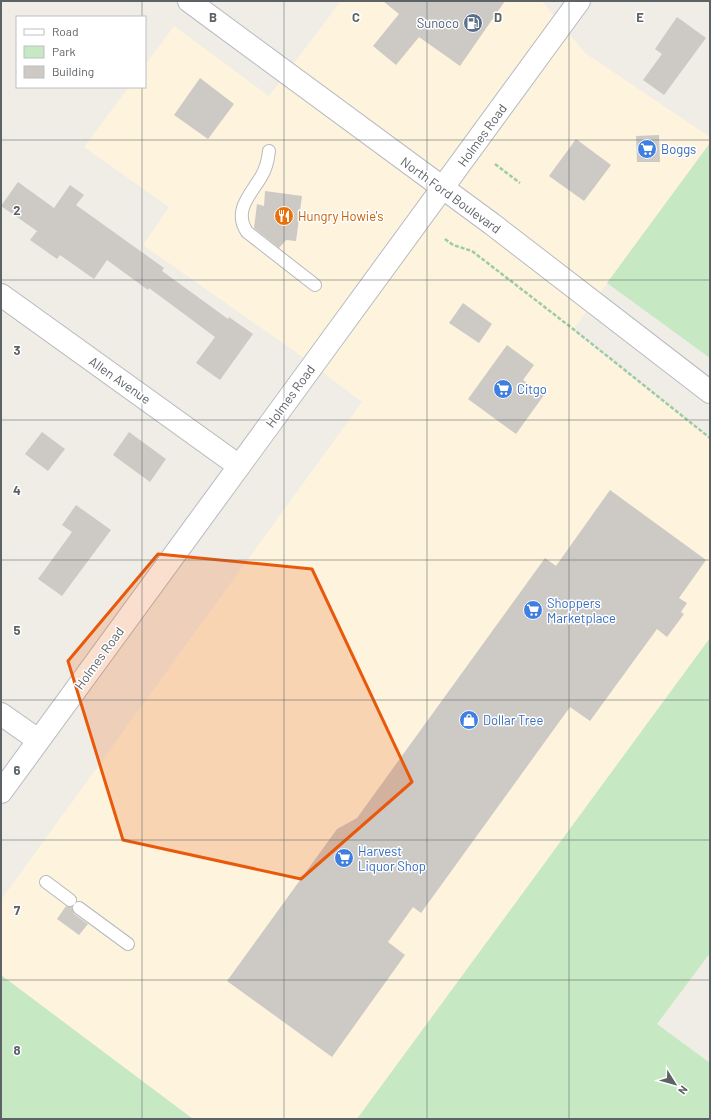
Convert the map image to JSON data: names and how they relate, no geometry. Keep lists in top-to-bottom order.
{
  "streets": {
    "main road": ["Holmes Road", "North Ford Boulevard", "Allen Avenue"]
  },
  "crossings": [
    ["Holmes Road", "North Ford Boulevard"],
    ["Holmes Road", "Allen Avenue"]
  ],
  "places": {
    "fuel station": ["Sunoco"],
    "supermarket": [
      "Boggs",
      "Citgo",
      "Shoppers Marketplace",
      "Harvest Liquor Shop"
    ],
    "restaurant": ["Hungry Howie's"],
    "shop": ["Dollar Tree"]
  },
  "legend": ["Road", "Park", "Building"],
  "north": "bottom right",
  "grid": {
    "columns": [
      "B",
      "C",
      "D",
      "E"
    ],
    "rows": [
      "2",
      "3",
      "4",
      "5",
      "6",
      "7",
      "8"
    ]
  }
}
